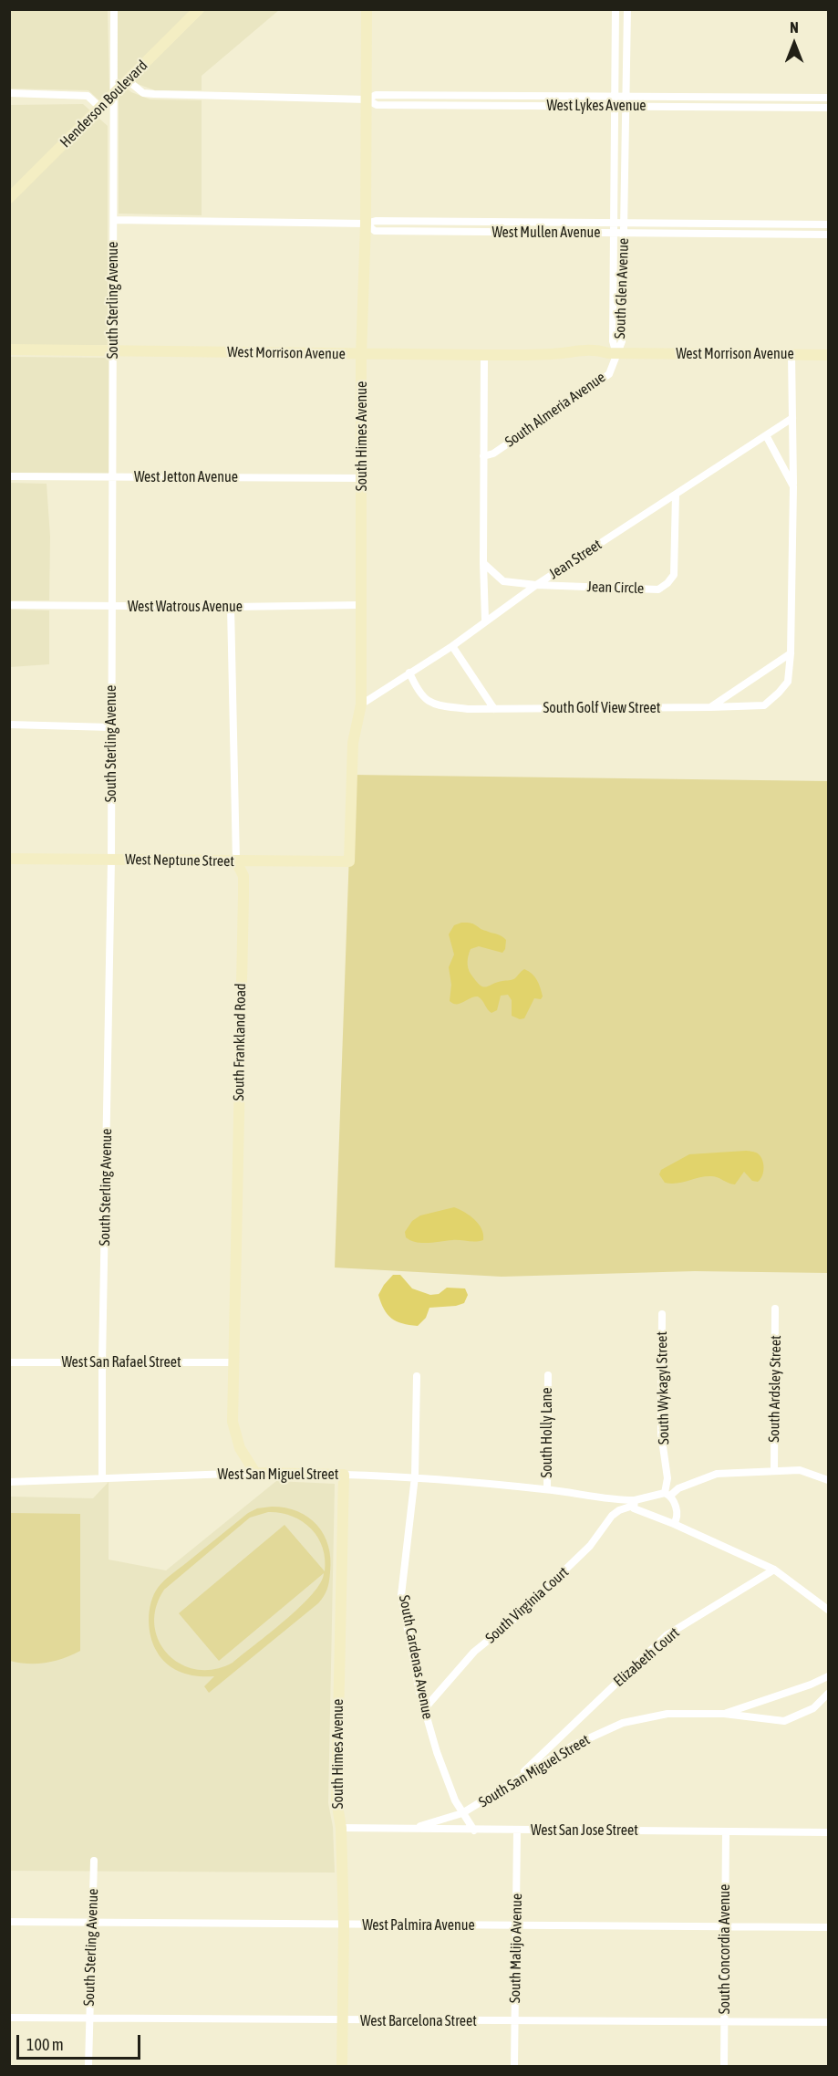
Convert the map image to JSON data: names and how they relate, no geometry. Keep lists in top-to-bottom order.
{
  "streets": {
    "street": [
      "Henderson Boulevard",
      "West Lykes Avenue",
      "West Mullen Avenue",
      "South Glen Avenue",
      "South Sterling Avenue",
      "West Morrison Avenue",
      "South Almeria Avenue",
      "South Himes Avenue",
      "West Jetton Avenue",
      "Jean Street",
      "Jean Circle",
      "West Watrous Avenue",
      "South Golf View Street",
      "West Neptune Street",
      "South Frankland Road",
      "West San Rafael Street",
      "South Wykagyl Street",
      "South Ardsley Street",
      "South Holly Lane",
      "West San Miguel Street",
      "South Virginia Court",
      "South Cardenas Avenue",
      "Elizabeth Court",
      "South San Miguel Street",
      "West San Jose Street",
      "West Palmira Avenue",
      "South Malijo Avenue",
      "South Concordia Avenue",
      "West Barcelona Street"
    ]
  },
  "crossings": [
    ["Henderson Boulevard", "West Lykes Avenue"],
    ["Henderson Boulevard", "South Sterling Avenue"],
    ["West Lykes Avenue", "South Glen Avenue"],
    ["West Lykes Avenue", "South Himes Avenue"],
    ["West Mullen Avenue", "South Glen Avenue"],
    ["West Mullen Avenue", "South Sterling Avenue"],
    ["West Mullen Avenue", "South Himes Avenue"],
    ["South Glen Avenue", "West Morrison Avenue"],
    ["South Glen Avenue", "South Almeria Avenue"],
    ["South Sterling Avenue", "West Morrison Avenue"],
    ["South Sterling Avenue", "West Jetton Avenue"],
    ["South Sterling Avenue", "West Watrous Avenue"],
    ["South Sterling Avenue", "West Neptune Street"],
    ["South Sterling Avenue", "West San Rafael Street"],
    ["South Sterling Avenue", "West San Miguel Street"],
    ["South Sterling Avenue", "West Palmira Avenue"],
    ["South Sterling Avenue", "West Barcelona Street"],
    ["West Morrison Avenue", "South Almeria Avenue"],
    ["West Morrison Avenue", "South Himes Avenue"],
    ["West Morrison Avenue", "South Golf View Street"],
    ["South Almeria Avenue", "Jean Street"],
    ["South Himes Avenue", "West Jetton Avenue"],
    ["South Himes Avenue", "Jean Street"],
    ["South Himes Avenue", "West Watrous Avenue"],
    ["South Himes Avenue", "West Neptune Street"],
    ["South Himes Avenue", "West San Miguel Street"],
    ["South Himes Avenue", "West San Jose Street"],
    ["South Himes Avenue", "West Palmira Avenue"],
    ["South Himes Avenue", "West Barcelona Street"],
    ["Jean Street", "Jean Circle"],
    ["Jean Street", "South Golf View Street"],
    ["West Watrous Avenue", "South Frankland Road"],
    ["West Neptune Street", "South Frankland Road"],
    ["South Frankland Road", "West San Rafael Street"],
    ["South Frankland Road", "West San Miguel Street"],
    ["South Holly Lane", "West San Miguel Street"],
    ["West San Miguel Street", "South Virginia Court"],
    ["West San Miguel Street", "South Cardenas Avenue"],
    ["South Virginia Court", "South Cardenas Avenue"],
    ["South Cardenas Avenue", "South San Miguel Street"],
    ["South Cardenas Avenue", "West San Jose Street"],
    ["Elizabeth Court", "South San Miguel Street"],
    ["South San Miguel Street", "West San Jose Street"],
    ["West San Jose Street", "South Malijo Avenue"],
    ["West San Jose Street", "South Concordia Avenue"],
    ["West Palmira Avenue", "South Malijo Avenue"],
    ["West Palmira Avenue", "South Concordia Avenue"],
    ["South Malijo Avenue", "West Barcelona Street"],
    ["South Concordia Avenue", "West Barcelona Street"]
  ],
  "scale_bar": "100 m",
  "north": "top"
}
